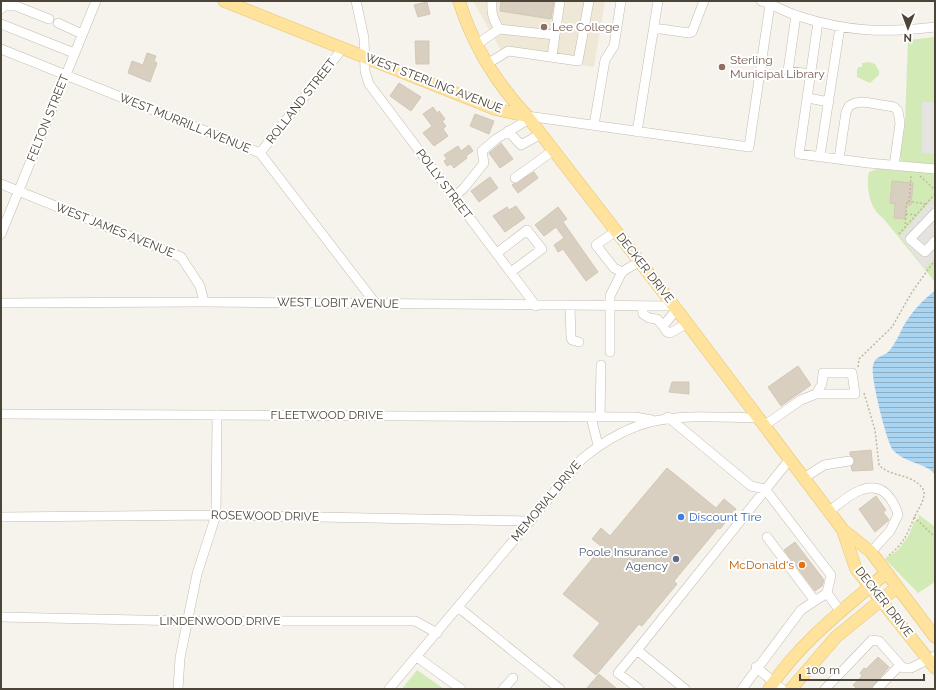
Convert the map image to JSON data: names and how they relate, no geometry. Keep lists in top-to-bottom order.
{
  "streets": {
    "main road": ["WEST STERLING AVENUE", "DECKER DRIVE"],
    "street": [
      "ROLLAND STREET",
      "FELTON STREET",
      "WEST MURRILL AVENUE",
      "POLLY STREET",
      "WEST JAMES AVENUE",
      "WEST LOBIT AVENUE",
      "FLEETWOOD DRIVE",
      "MEMORIAL DRIVE",
      "ROSEWOOD DRIVE",
      "LINDENWOOD DRIVE"
    ]
  },
  "crossings": [
    ["WEST STERLING AVENUE", "ROLLAND STREET"],
    ["WEST STERLING AVENUE", "POLLY STREET"],
    ["WEST STERLING AVENUE", "DECKER DRIVE"],
    ["ROLLAND STREET", "WEST MURRILL AVENUE"],
    ["FELTON STREET", "WEST MURRILL AVENUE"],
    ["FELTON STREET", "WEST JAMES AVENUE"],
    ["WEST MURRILL AVENUE", "WEST LOBIT AVENUE"],
    ["POLLY STREET", "WEST LOBIT AVENUE"],
    ["WEST JAMES AVENUE", "WEST LOBIT AVENUE"],
    ["DECKER DRIVE", "WEST LOBIT AVENUE"],
    ["DECKER DRIVE", "MEMORIAL DRIVE"],
    ["FLEETWOOD DRIVE", "MEMORIAL DRIVE"],
    ["MEMORIAL DRIVE", "ROSEWOOD DRIVE"],
    ["MEMORIAL DRIVE", "LINDENWOOD DRIVE"]
  ],
  "places": [
    "Lee College",
    "Sterling Municipal Library",
    "Discount Tire",
    "Poole Insurance Agency",
    "McDonald's"
  ],
  "scale_bar": "100 m",
  "north": "bottom"
}
